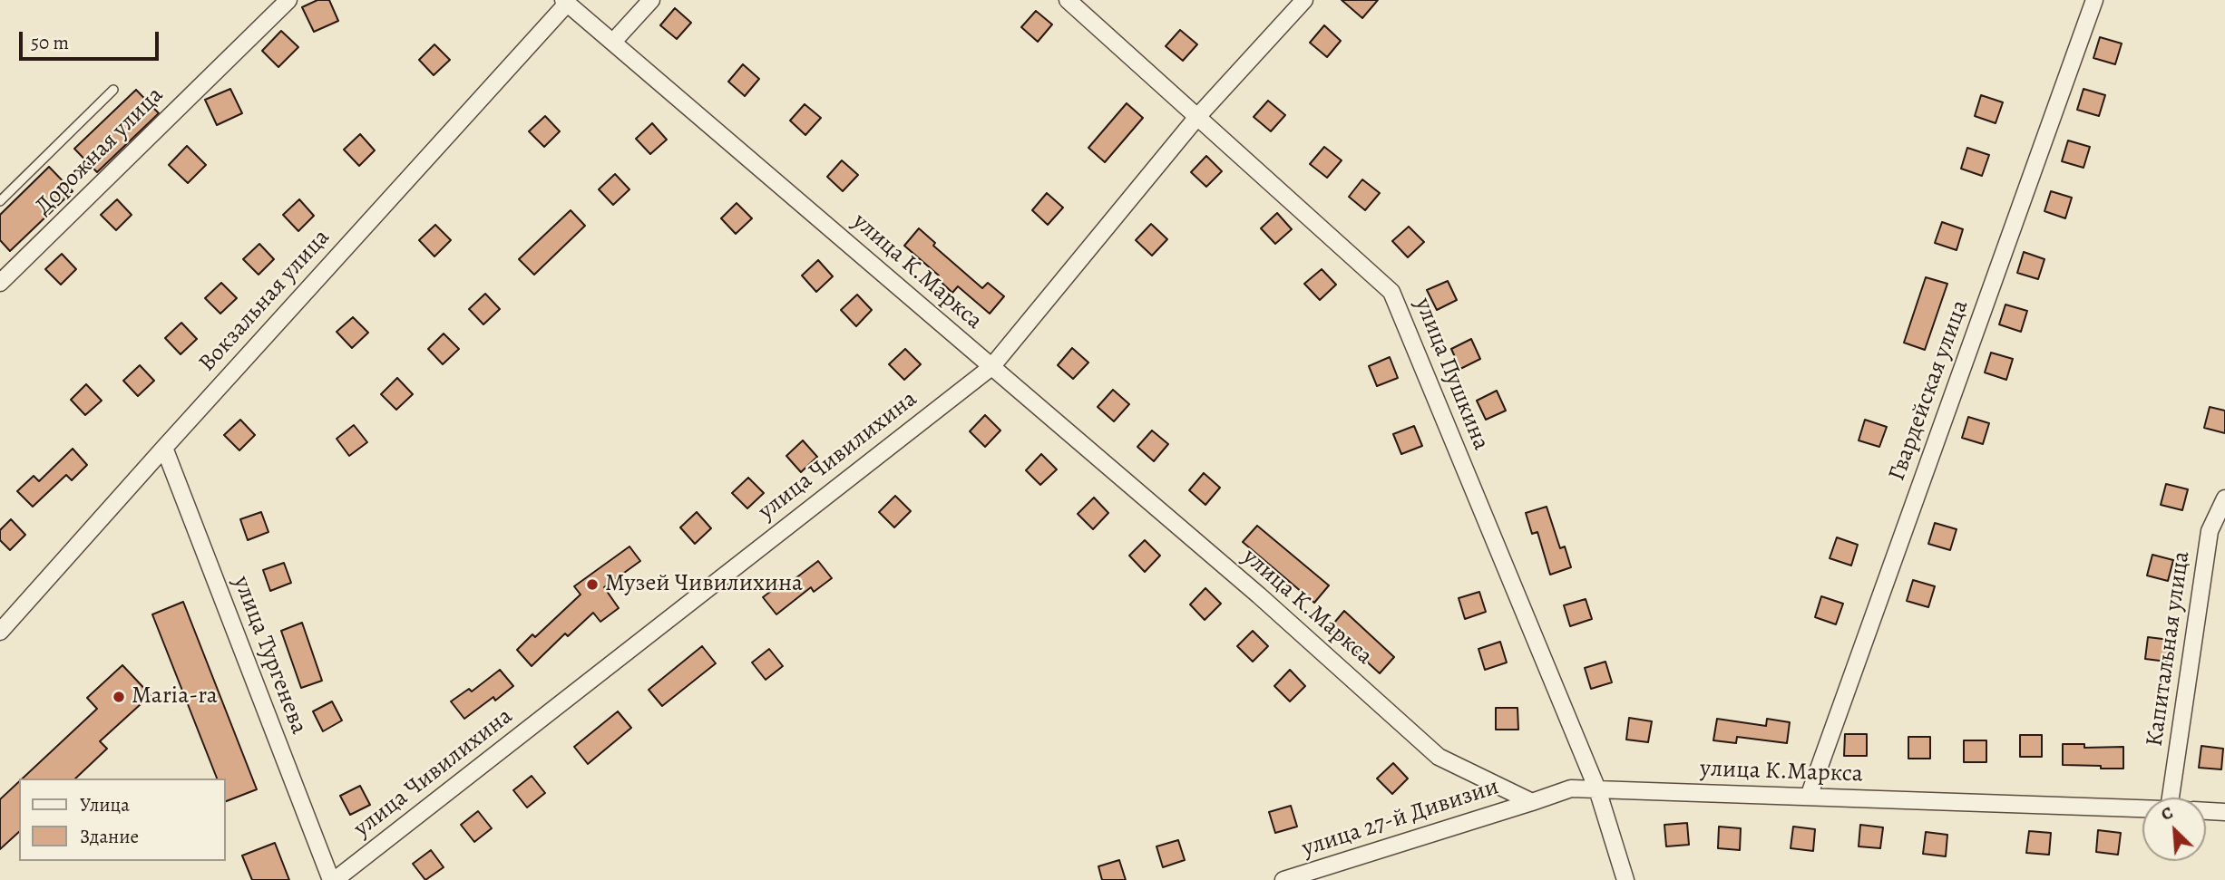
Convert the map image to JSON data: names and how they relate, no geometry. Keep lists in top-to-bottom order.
{
  "streets": {
    "street": [
      "Дорожная улица",
      "улица К.Маркса",
      "Вокзальная улица",
      "улица Пушкина",
      "Гвардейская улица",
      "улица Чивилихина",
      "Капитальная улица",
      "улица Тургенева",
      "улица 27-й Дивизии"
    ]
  },
  "crossings": [
    ["улица К.Маркса", "Вокзальная улица"],
    ["улица К.Маркса", "улица Пушкина"],
    ["улица К.Маркса", "Гвардейская улица"],
    ["улица К.Маркса", "улица Чивилихина"],
    ["улица К.Маркса", "улица 27-й Дивизии"],
    ["Вокзальная улица", "улица Тургенева"],
    ["улица Пушкина", "улица Чивилихина"],
    ["улица Чивилихина", "улица Тургенева"]
  ],
  "places": ["Музей Чивилихина", "Maria-ra"],
  "legend": ["Улица", "Здание"],
  "scale_bar": "50 m",
  "north": "top left"
}
